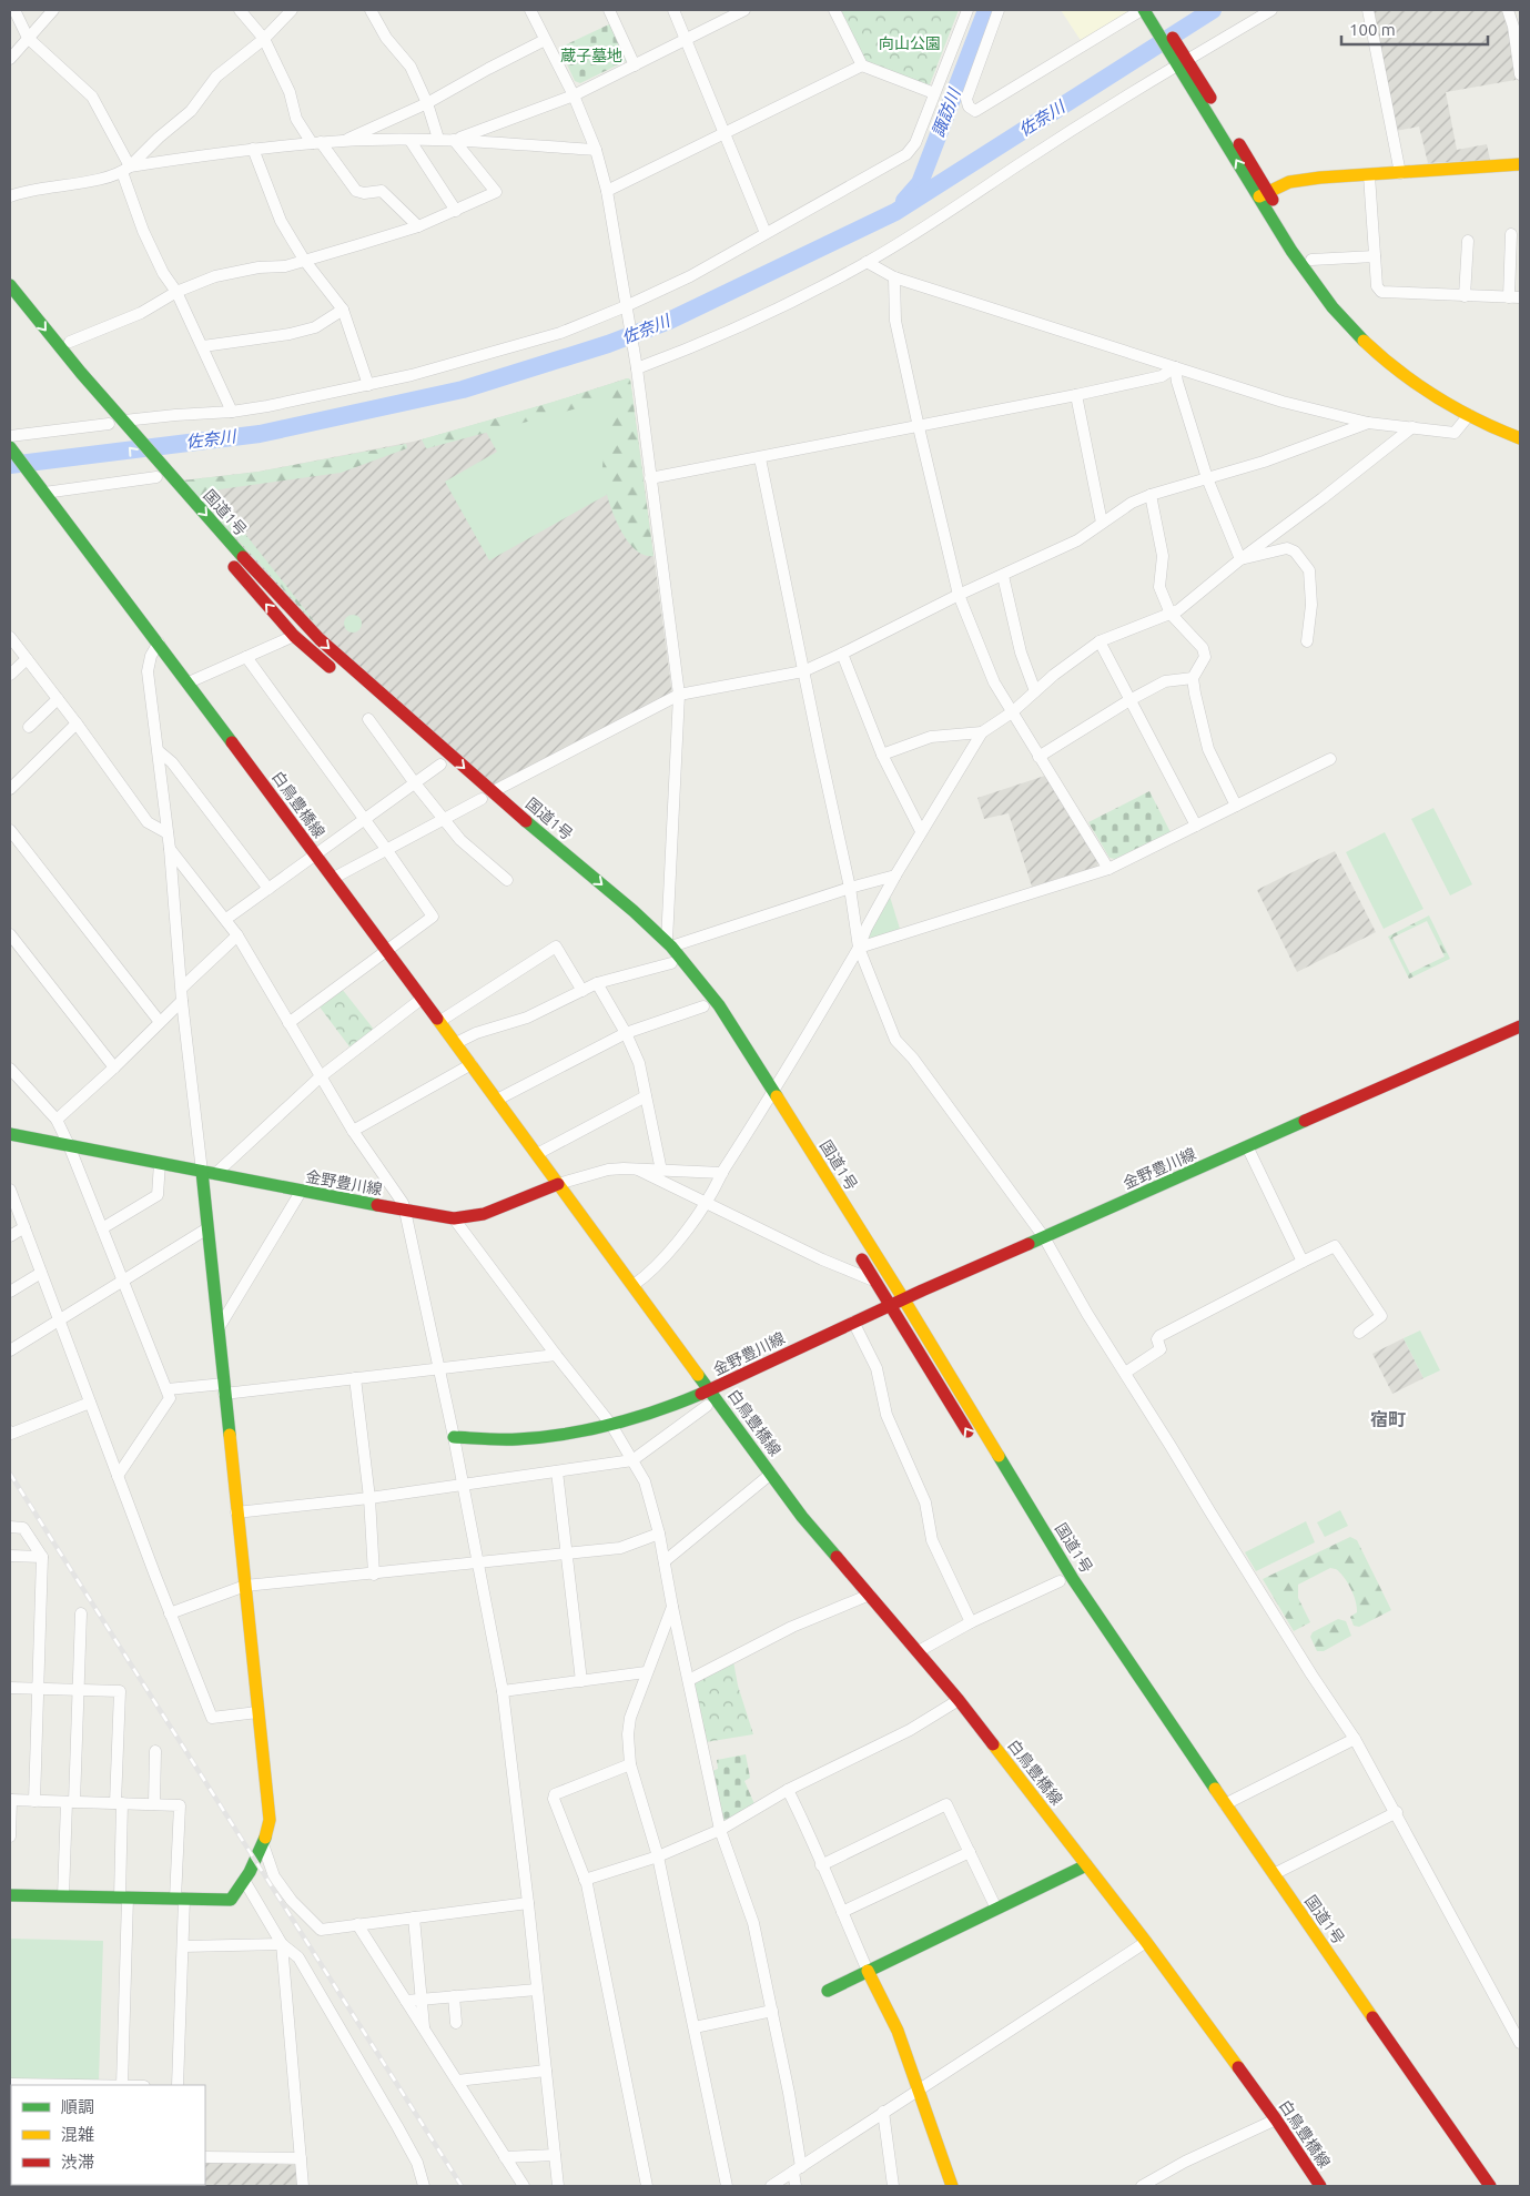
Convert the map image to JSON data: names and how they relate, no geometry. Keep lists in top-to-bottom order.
{
  "streets": {
    "main road": ["国道1号", "白鳥豊橋線", "金野豊川線"]
  },
  "crossings": [
    ["国道1号", "金野豊川線"],
    ["白鳥豊橋線", "金野豊川線"]
  ],
  "districts": ["宿町"],
  "water": ["諏訪川", "佐奈川"],
  "parks": ["向山公園", "蔵子墓地"],
  "legend": ["順調", "混雑", "渋滞"],
  "scale_bar": "100 m"
}
